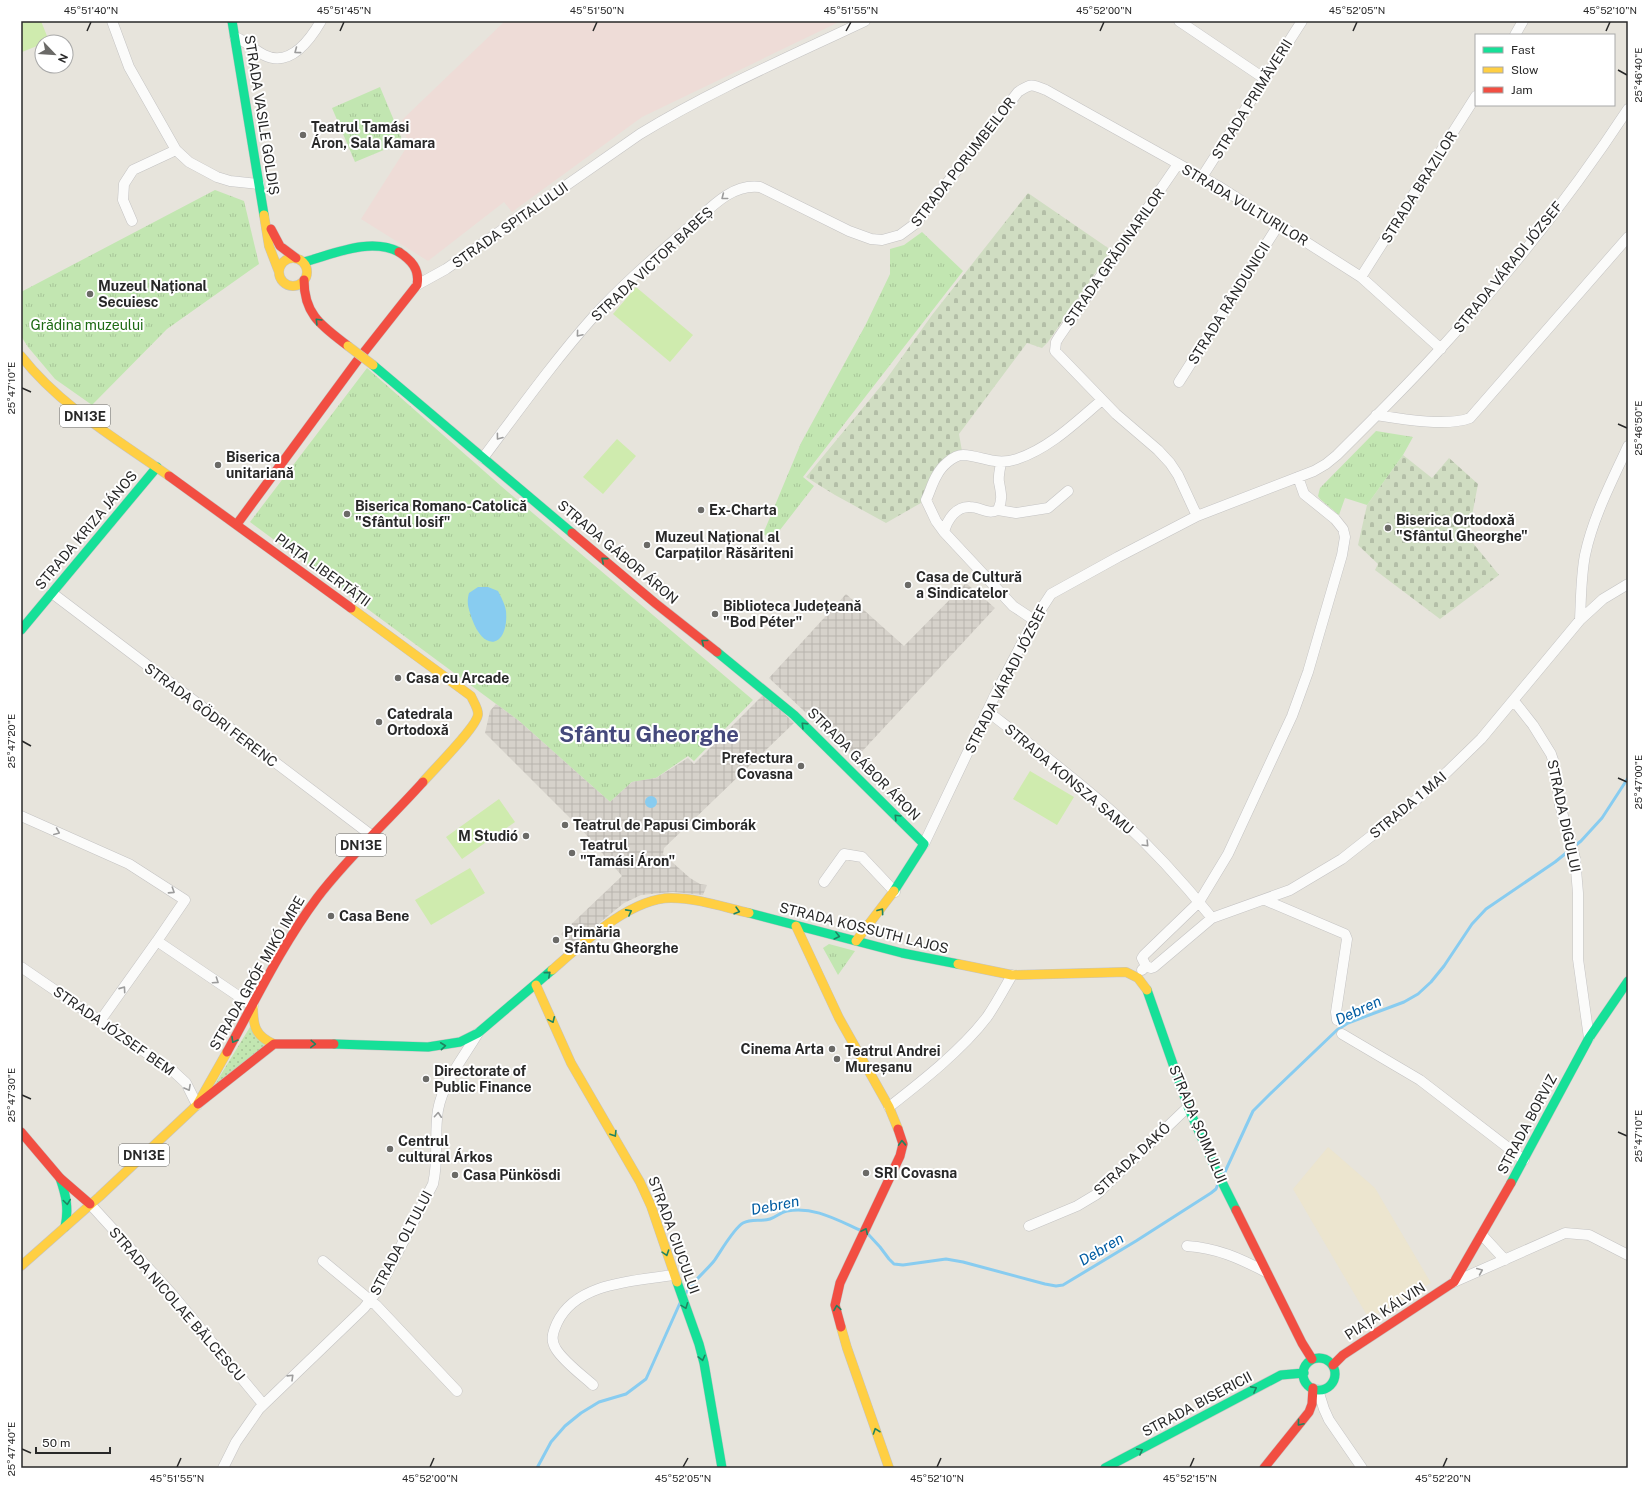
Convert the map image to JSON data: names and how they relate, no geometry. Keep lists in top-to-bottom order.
{
  "streets": {
    "main road": [
      "STRADA VASILE GOLDIȘ",
      "STRADA SPITALULUI",
      "STRADA VÁRADI JÓZSEF",
      "DN13E",
      "STRADA KRIZA JÁNOS",
      "STRADA GÁBOR ÁRON",
      "PIAȚA LIBERTĂȚII",
      "STRADA KOSSUTH LAJOS",
      "STRADA GRÓF MIKÓ IMRE",
      "STRADA ȘOIMULUI",
      "STRADA BORVIZ",
      "STRADA CIUCULUI",
      "PIAȚA KÁLVIN",
      "STRADA BISERICII"
    ],
    "street": [
      "STRADA PRIMĂVERII",
      "STRADA PORUMBEILOR",
      "STRADA BRAZILOR",
      "STRADA VULTURILOR",
      "STRADA GRĂDINARILOR",
      "STRADA VICTOR BABEȘ",
      "STRADA RÂNDUNICII",
      "STRADA GÖDRI FERENC",
      "STRADA KONSZA SAMU",
      "STRADA 1 MAI",
      "STRADA DIGULUI",
      "STRADA JÓZSEF BEM",
      "STRADA DAKÓ",
      "STRADA OLTULUI",
      "STRADA NICOLAE BĂLCESCU"
    ]
  },
  "crossings": [
    ["STRADA PRIMĂVERII", "STRADA VULTURILOR"],
    ["STRADA VASILE GOLDIȘ", "STRADA GÁBOR ÁRON"],
    ["STRADA PORUMBEILOR", "STRADA VULTURILOR"],
    ["STRADA PORUMBEILOR", "STRADA VICTOR BABEȘ"],
    ["STRADA BRAZILOR", "STRADA VULTURILOR"],
    ["STRADA VULTURILOR", "STRADA GRĂDINARILOR"],
    ["STRADA VULTURILOR", "STRADA VÁRADI JÓZSEF"],
    ["STRADA VULTURILOR", "STRADA RÂNDUNICII"],
    ["STRADA SPITALULUI", "PIAȚA LIBERTĂȚII"],
    ["STRADA VICTOR BABEȘ", "STRADA GÁBOR ÁRON"],
    ["STRADA VÁRADI JÓZSEF", "STRADA GÁBOR ÁRON"],
    ["STRADA VÁRADI JÓZSEF", "STRADA KONSZA SAMU"],
    ["STRADA VÁRADI JÓZSEF", "STRADA KOSSUTH LAJOS"],
    ["DN13E", "STRADA KRIZA JÁNOS"],
    ["DN13E", "PIAȚA LIBERTĂȚII"],
    ["DN13E", "STRADA KOSSUTH LAJOS"],
    ["DN13E", "STRADA GRÓF MIKÓ IMRE"],
    ["DN13E", "STRADA JÓZSEF BEM"],
    ["DN13E", "STRADA NICOLAE BĂLCESCU"],
    ["STRADA KRIZA JÁNOS", "PIAȚA LIBERTĂȚII"],
    ["STRADA KRIZA JÁNOS", "STRADA GÖDRI FERENC"],
    ["PIAȚA LIBERTĂȚII", "STRADA GRÓF MIKÓ IMRE"],
    ["STRADA GÖDRI FERENC", "STRADA GRÓF MIKÓ IMRE"],
    ["STRADA KONSZA SAMU", "STRADA 1 MAI"],
    ["STRADA 1 MAI", "STRADA DIGULUI"],
    ["STRADA DIGULUI", "STRADA BORVIZ"],
    ["STRADA KOSSUTH LAJOS", "STRADA ȘOIMULUI"],
    ["STRADA KOSSUTH LAJOS", "STRADA CIUCULUI"],
    ["STRADA KOSSUTH LAJOS", "STRADA OLTULUI"],
    ["STRADA GRÓF MIKÓ IMRE", "STRADA JÓZSEF BEM"],
    ["STRADA ȘOIMULUI", "STRADA DAKÓ"],
    ["STRADA ȘOIMULUI", "PIAȚA KÁLVIN"],
    ["STRADA ȘOIMULUI", "STRADA BISERICII"],
    ["STRADA BORVIZ", "PIAȚA KÁLVIN"],
    ["STRADA OLTULUI", "STRADA NICOLAE BĂLCESCU"],
    ["PIAȚA KÁLVIN", "STRADA BISERICII"]
  ],
  "one_way": [
    "STRADA VICTOR BABEȘ",
    "STRADA GÁBOR ÁRON",
    "STRADA KONSZA SAMU",
    "STRADA KOSSUTH LAJOS",
    "STRADA JÓZSEF BEM",
    "STRADA CIUCULUI",
    "STRADA OLTULUI",
    "STRADA BISERICII"
  ],
  "districts": ["Sfântu Gheorghe"],
  "water": ["Debren"],
  "parks": ["Grădina muzeului"],
  "places": [
    "Teatrul Tamási Áron, Sala Kamara",
    "Muzeul Național Secuiesc",
    "Biserica unitariană",
    "Ex-Charta",
    "Biserica Romano-Catolică \"Sfântul Iosif\"",
    "Biserica Ortodoxă \"Sfântul Gheorghe\"",
    "Muzeul Național al Carpaților Răsăriteni",
    "Casa de Cultură a Sindicatelor",
    "Biblioteca Județeană \"Bod Péter\"",
    "Casa cu Arcade",
    "Catedrala Ortodoxă",
    "Prefectura Covasna",
    "Teatrul de Papusi Cimborák",
    "M Studió",
    "Teatrul \"Tamási Áron\"",
    "Casa Bene",
    "Primăria Sfântu Gheorghe",
    "Cinema Arta",
    "Teatrul Andrei Mureșanu",
    "Directorate of Public Finance",
    "Centrul cultural Árkos",
    "SRI Covasna",
    "Casa Pünkösdi"
  ],
  "legend": ["Fast", "Slow", "Jam"],
  "scale_bar": "50 m",
  "north": "bottom right",
  "coordinates": [
    "45°51'40\"N",
    "45°51'45\"N",
    "45°51'50\"N",
    "45°51'55\"N",
    "45°52'00\"N",
    "45°52'05\"N",
    "45°52'10\"N",
    "25°46'40\"E",
    "25°47'10\"E",
    "25°46'50\"E",
    "25°47'20\"E",
    "25°47'00\"E",
    "25°47'30\"E",
    "25°47'40\"E",
    "45°52'15\"N",
    "45°52'20\"N"
  ]
}
